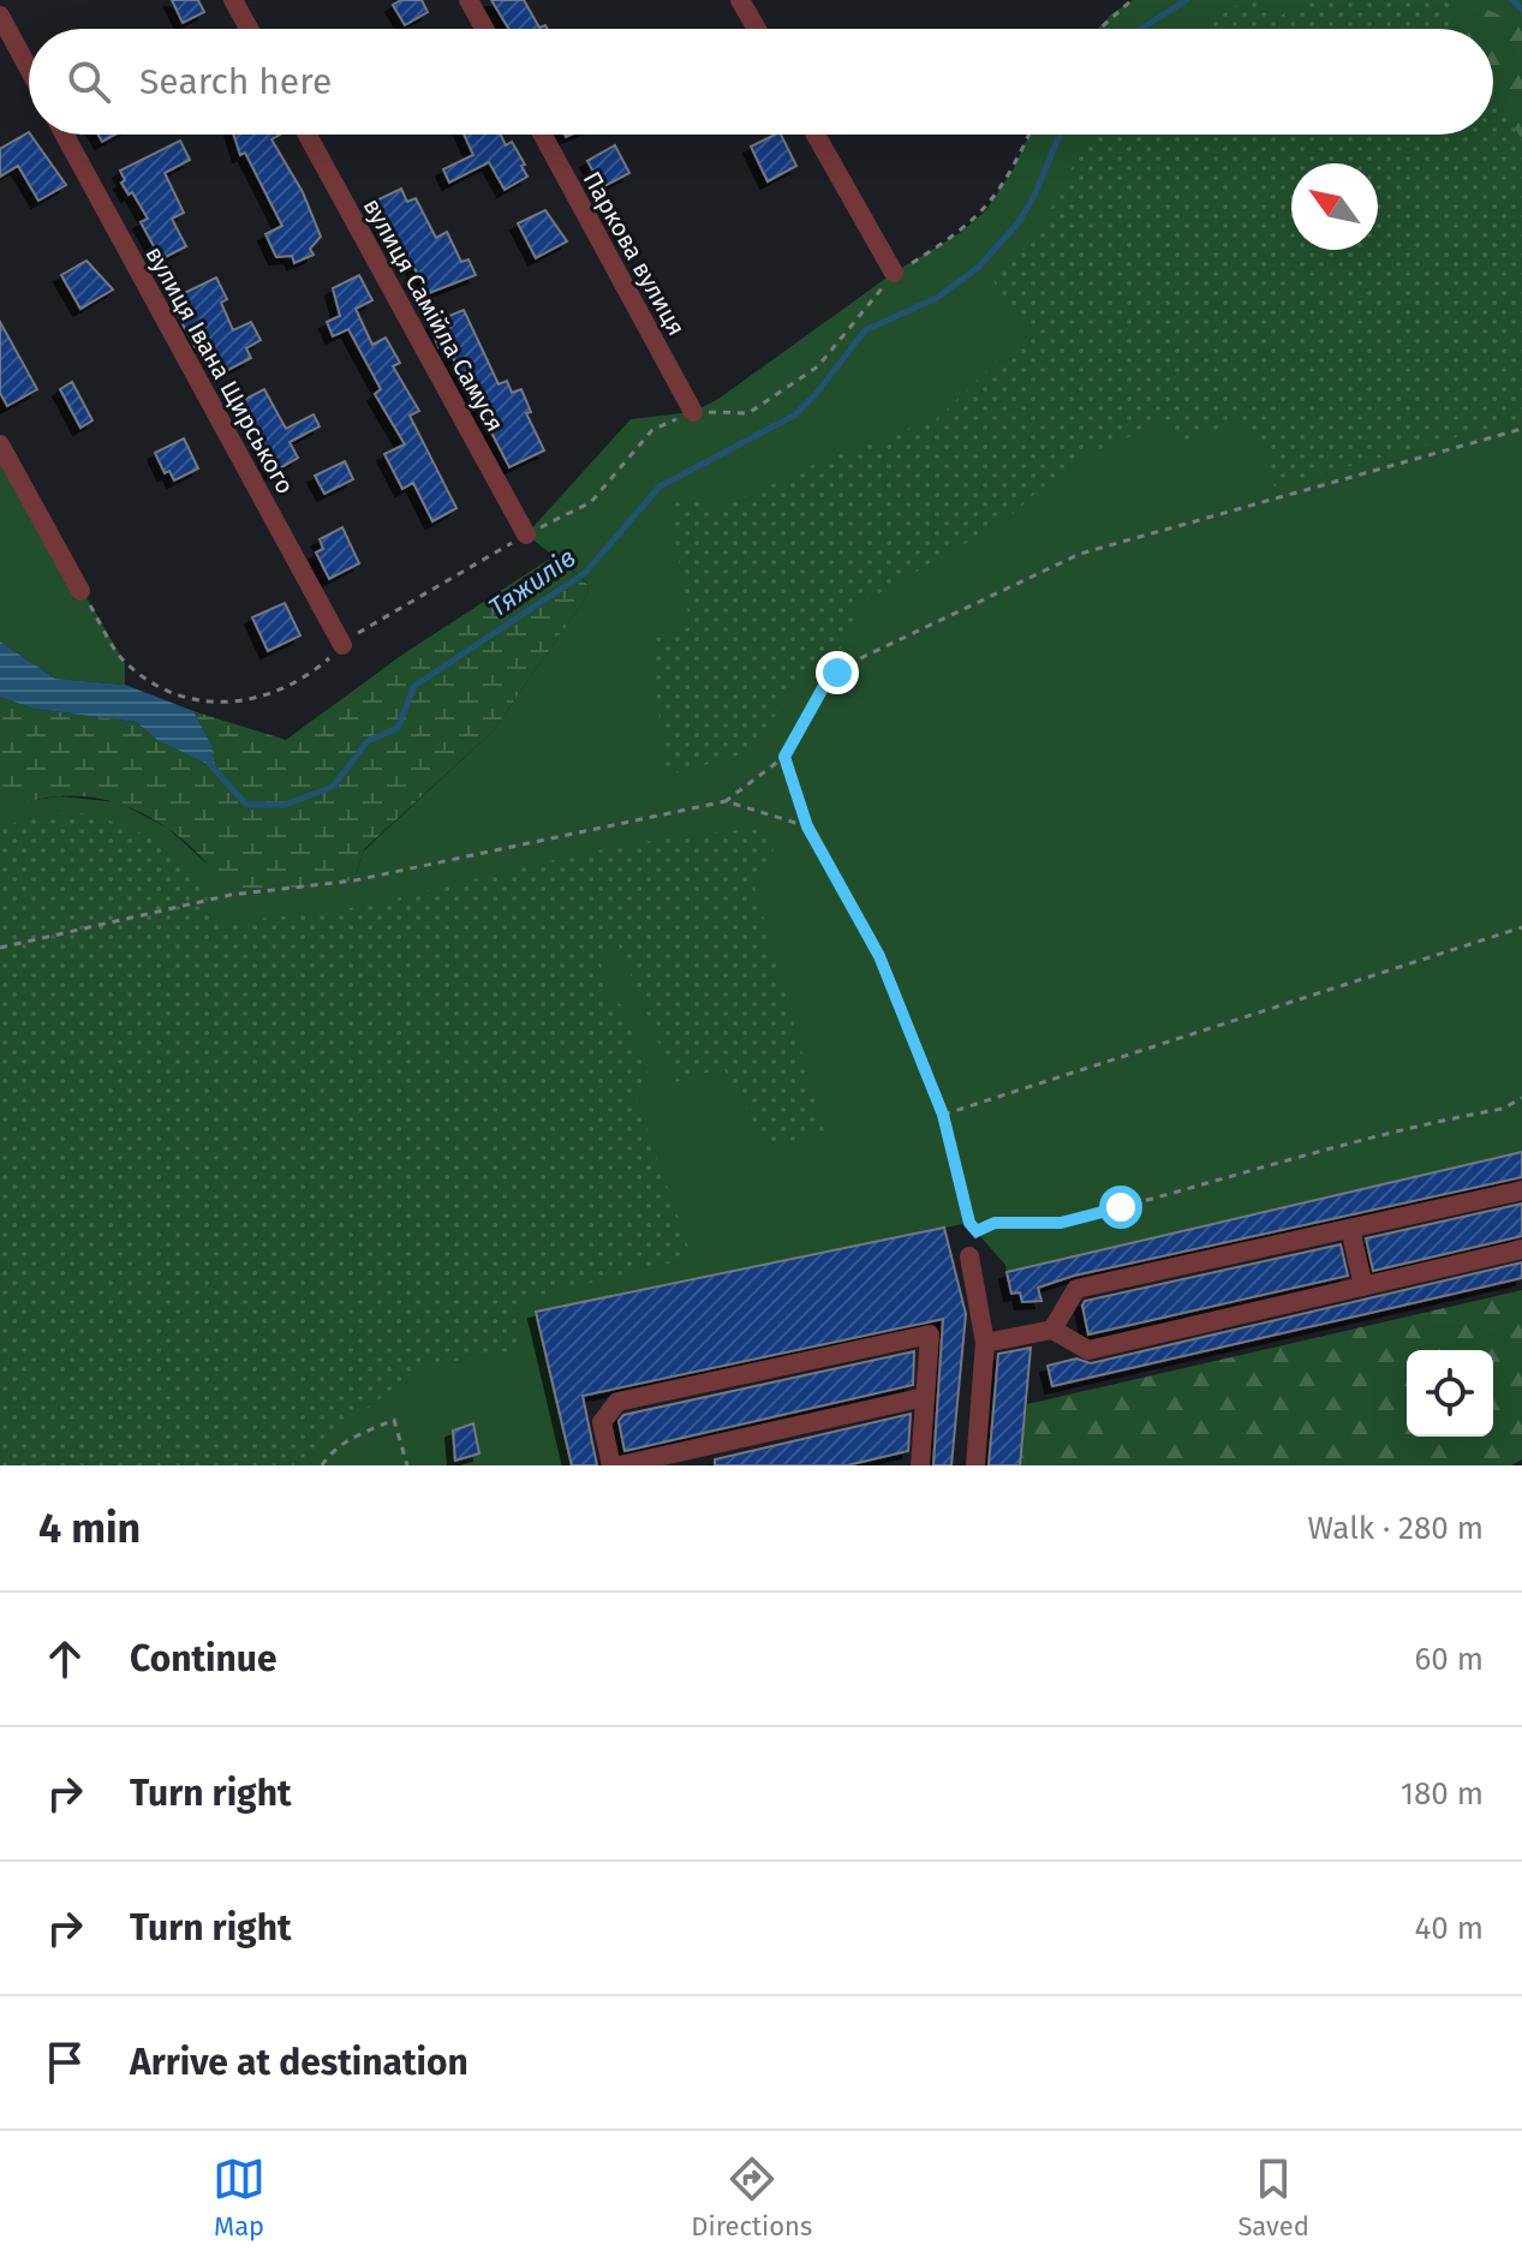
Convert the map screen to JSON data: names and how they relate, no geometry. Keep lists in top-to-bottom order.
{
  "streets": {
    "street": ["Паркова вулиця", "вулиця Самійла Самуся", "вулиця Івана Щирського"]
  },
  "water": ["Тяжилів"],
  "north": "top left",
  "page": {
    "search": "Search here",
    "heading": ["4 min", "Walk · 280 m"],
    "list": [
      ["Continue", "60 m"],
      ["Turn right", "180 m"],
      ["Turn right", "40 m"],
      "Arrive at destination"
    ],
    "nav": ["Map", "Directions", "Saved"]
  }
}
